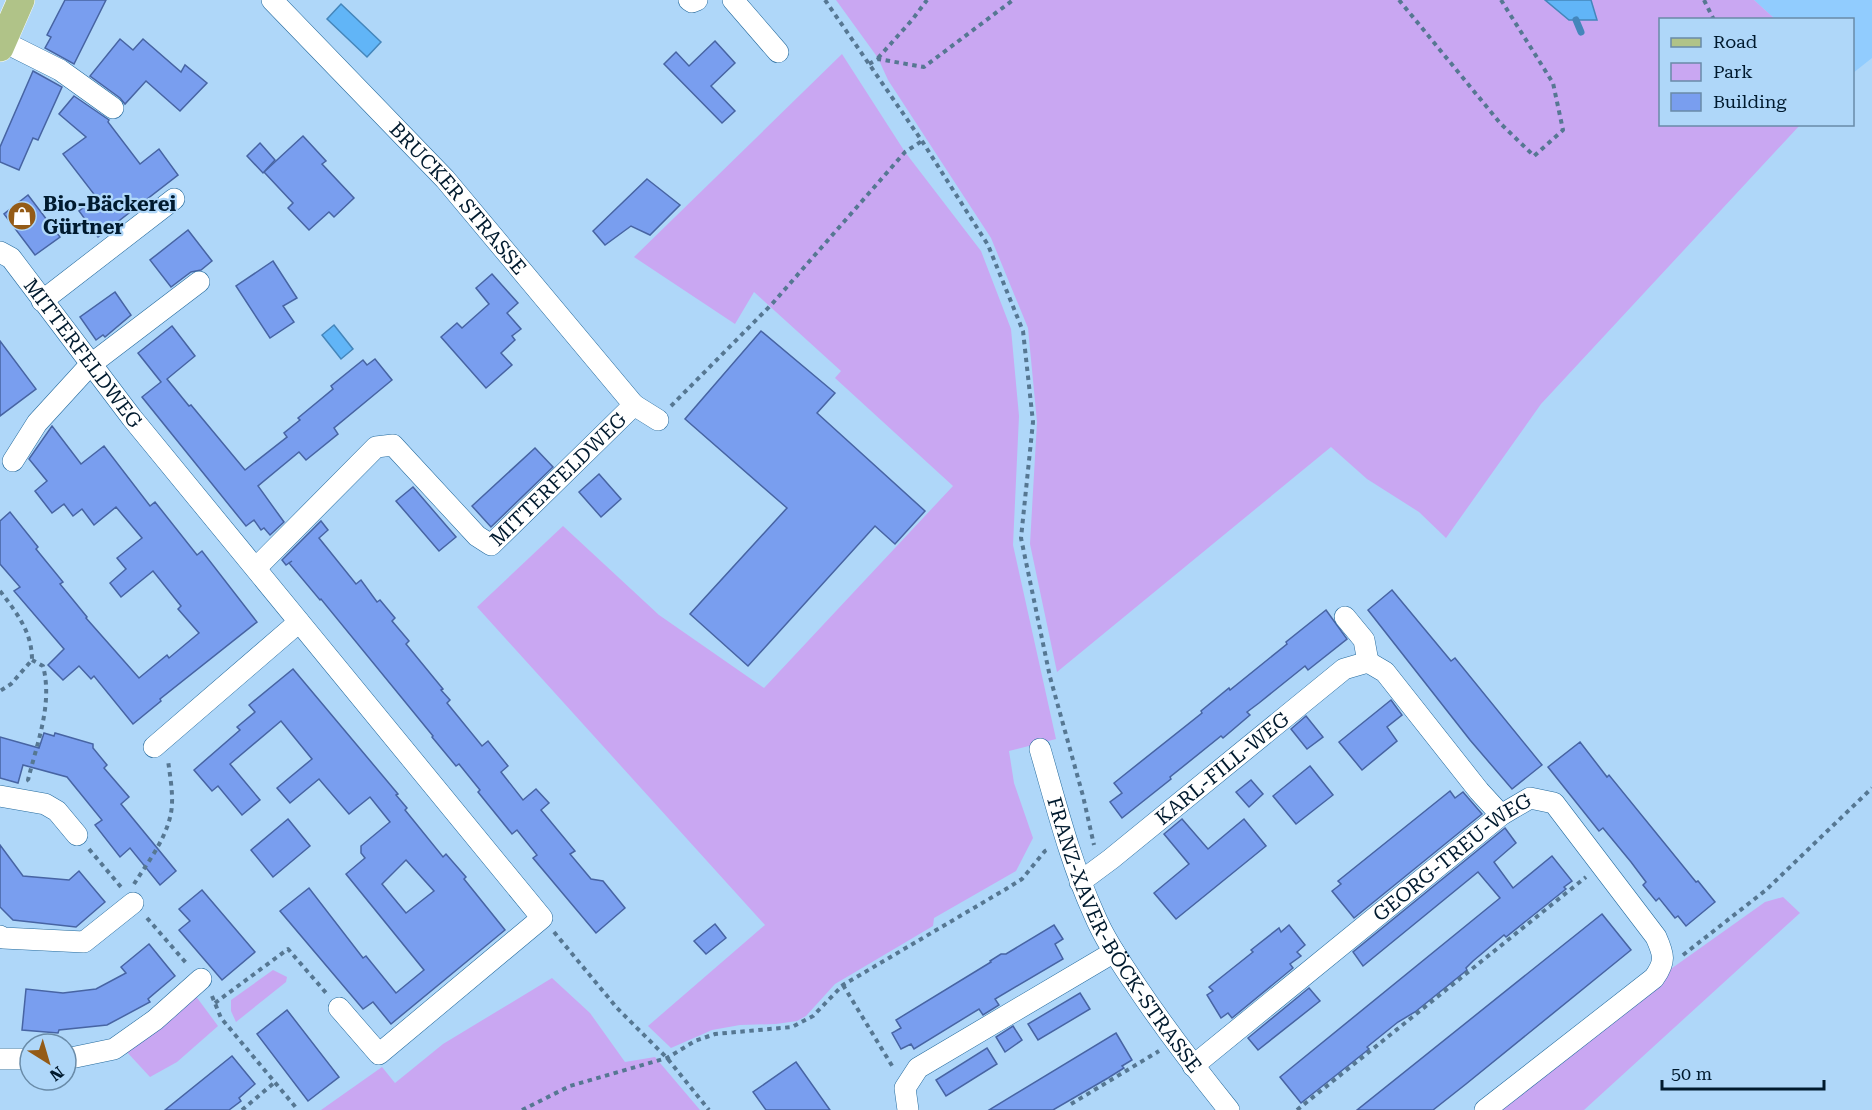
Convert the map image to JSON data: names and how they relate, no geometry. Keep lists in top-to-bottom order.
{
  "streets": {
    "street": [
      "BRUCKER STRASSE",
      "MITTERFELDWEG",
      "KARL-FILL-WEG",
      "GEORG-TREU-WEG",
      "FRANZ-XAVER-BÖCK-STRASSE"
    ]
  },
  "crossings": [
    ["BRUCKER STRASSE", "MITTERFELDWEG"],
    ["KARL-FILL-WEG", "FRANZ-XAVER-BÖCK-STRASSE"],
    ["GEORG-TREU-WEG", "FRANZ-XAVER-BÖCK-STRASSE"]
  ],
  "places": {
    "shop": ["Bio-Bäckerei Gürtner"]
  },
  "legend": ["Road", "Park", "Building"],
  "scale_bar": "50 m",
  "north": "bottom right"
}
